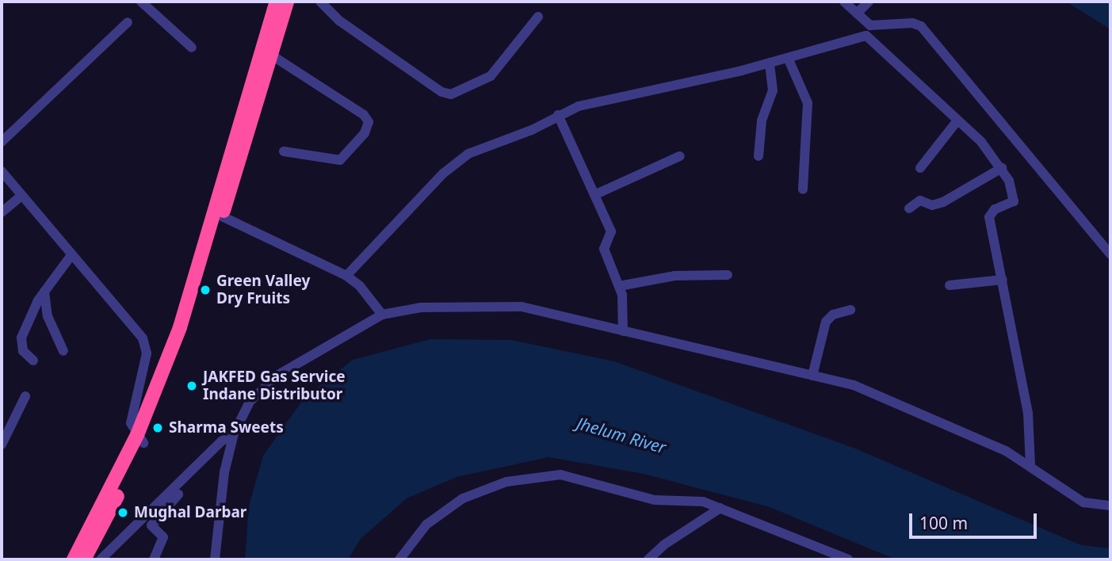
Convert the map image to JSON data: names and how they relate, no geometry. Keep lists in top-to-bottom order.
{
  "water": ["Jhelum River"],
  "places": [
    "Green Valley Dry Fruits",
    "JAKFED Gas Service Indane Distributor",
    "Sharma Sweets",
    "Mughal Darbar"
  ],
  "scale_bar": "100 m"
}
